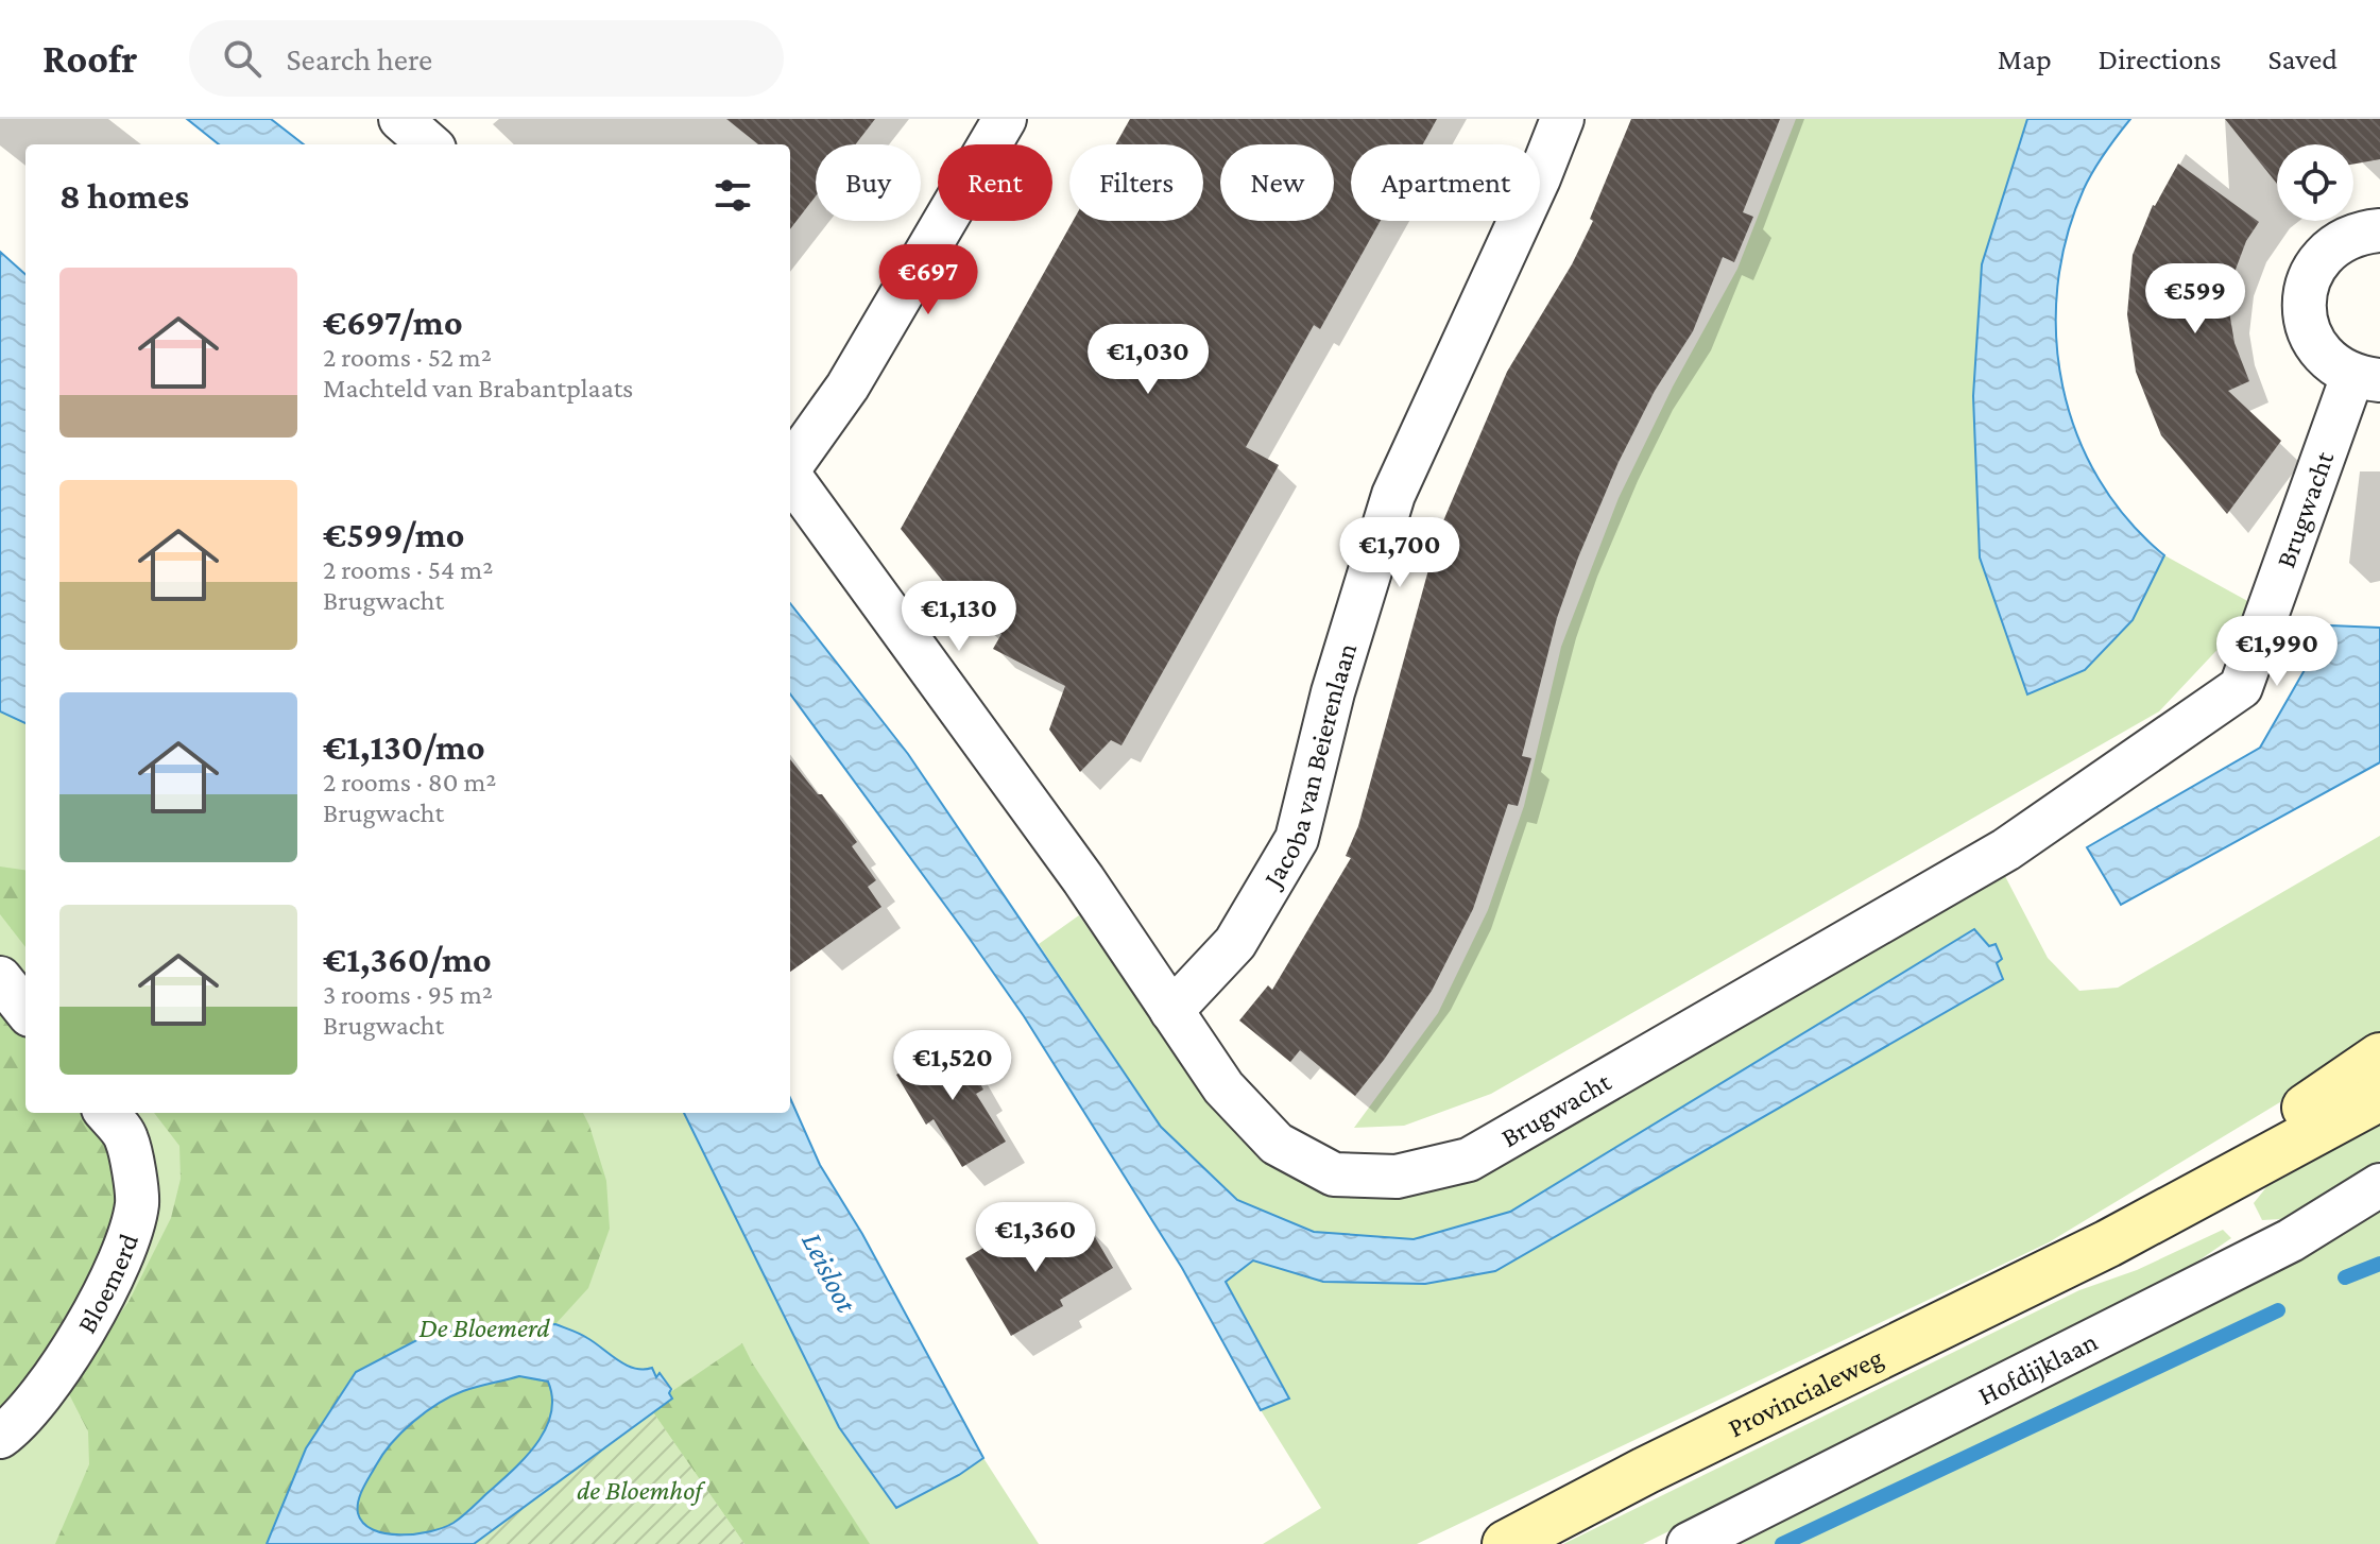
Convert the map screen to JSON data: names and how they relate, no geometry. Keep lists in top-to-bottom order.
{
  "streets": {
    "main road": ["Provincialeweg"],
    "street": [
      "Brugwacht",
      "Jacoba van Beierenlaan",
      "Bloemerd",
      "Hofdijklaan"
    ]
  },
  "crossings": [
    ["Brugwacht", "Jacoba van Beierenlaan"]
  ],
  "water": ["Leisloot"],
  "parks": ["De Bloemerd", "de Bloemhof"],
  "page": {
    "header": "Roofr",
    "search": "Search here",
    "nav": ["Map", "Directions", "Saved"],
    "chip": [
      "Buy",
      "Rent",
      "Filters",
      "New",
      "Apartment"
    ],
    "heading": "8 homes",
    "price": [
      "€697",
      "€599",
      "€1,030",
      "€1,700",
      "€1,130",
      "€1,990",
      "€1,520",
      "€1,360"
    ],
    "list": [
      {
        "name": "€697/mo",
        "note": "2 rooms · 52 m² · Machteld van Brabantplaats"
      },
      {
        "name": "€599/mo",
        "note": "2 rooms · 54 m² · Brugwacht"
      },
      {
        "name": "€1,130/mo",
        "note": "2 rooms · 80 m² · Brugwacht"
      },
      {
        "name": "€1,360/mo",
        "note": "3 rooms · 95 m² · Brugwacht"
      }
    ]
  }
}
